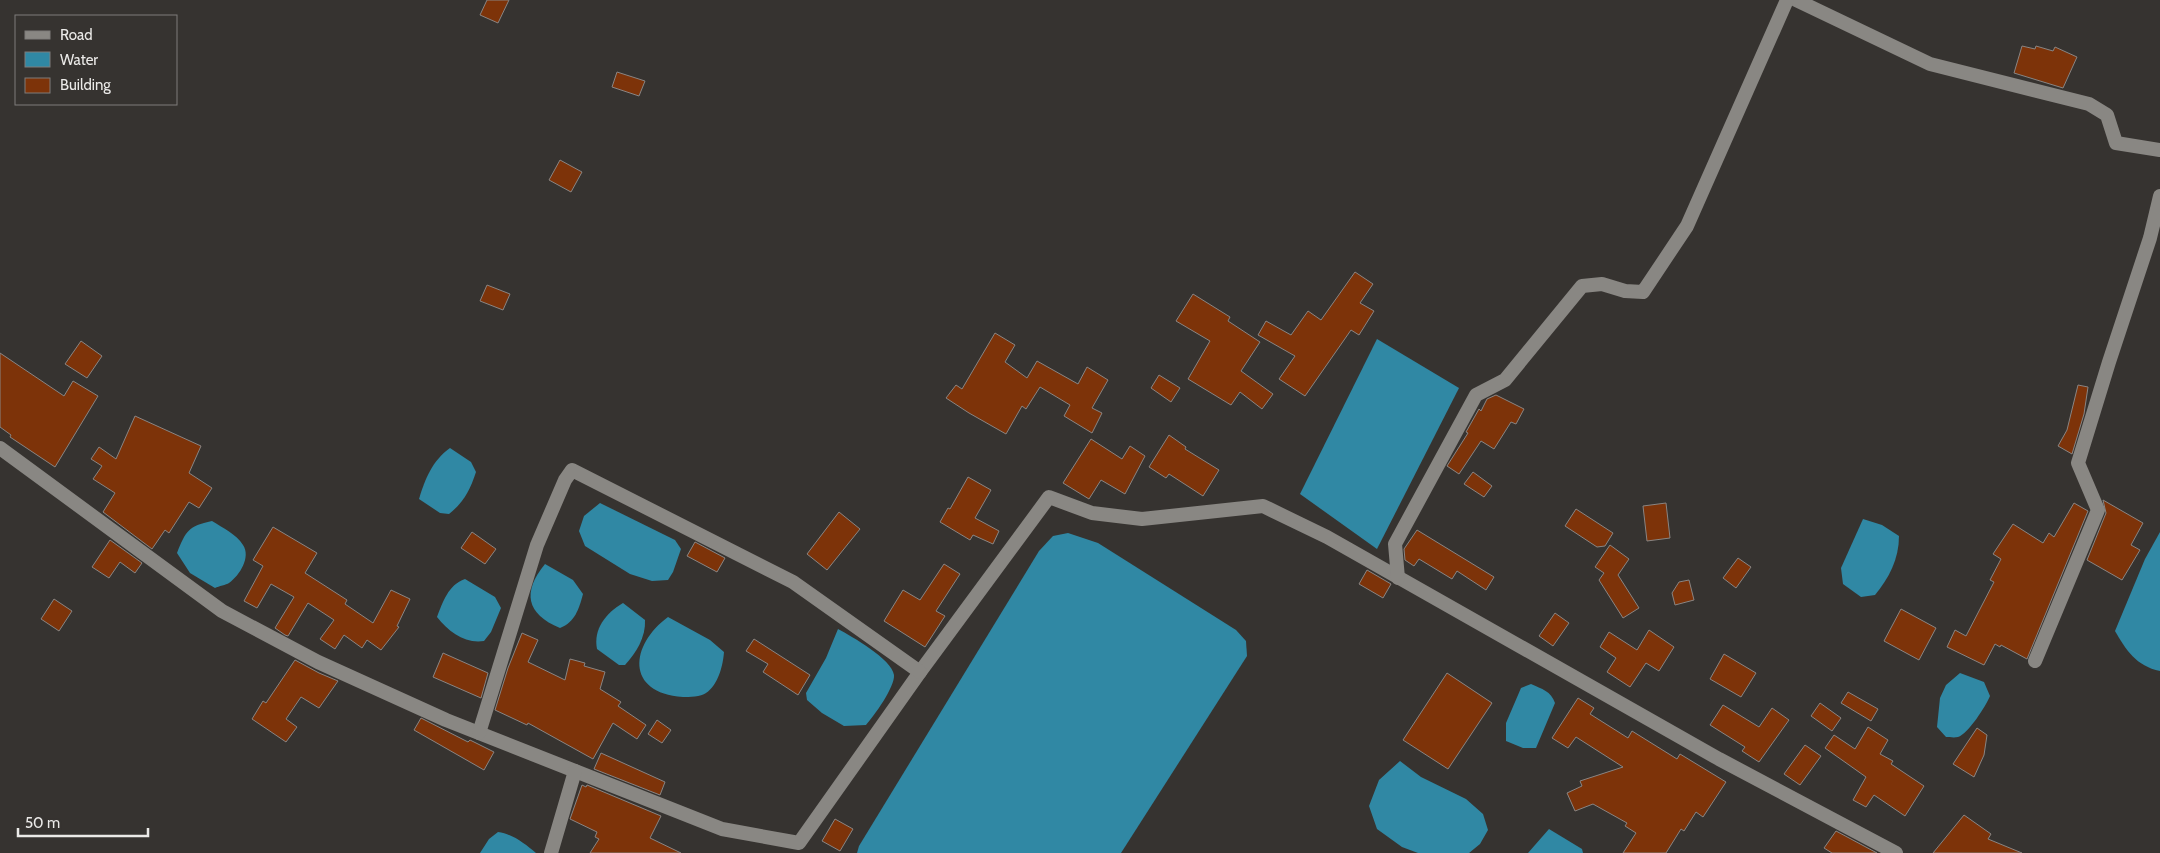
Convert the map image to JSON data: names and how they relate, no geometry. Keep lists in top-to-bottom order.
{
  "legend": ["Road", "Water", "Building"],
  "scale_bar": "50 m"
}
